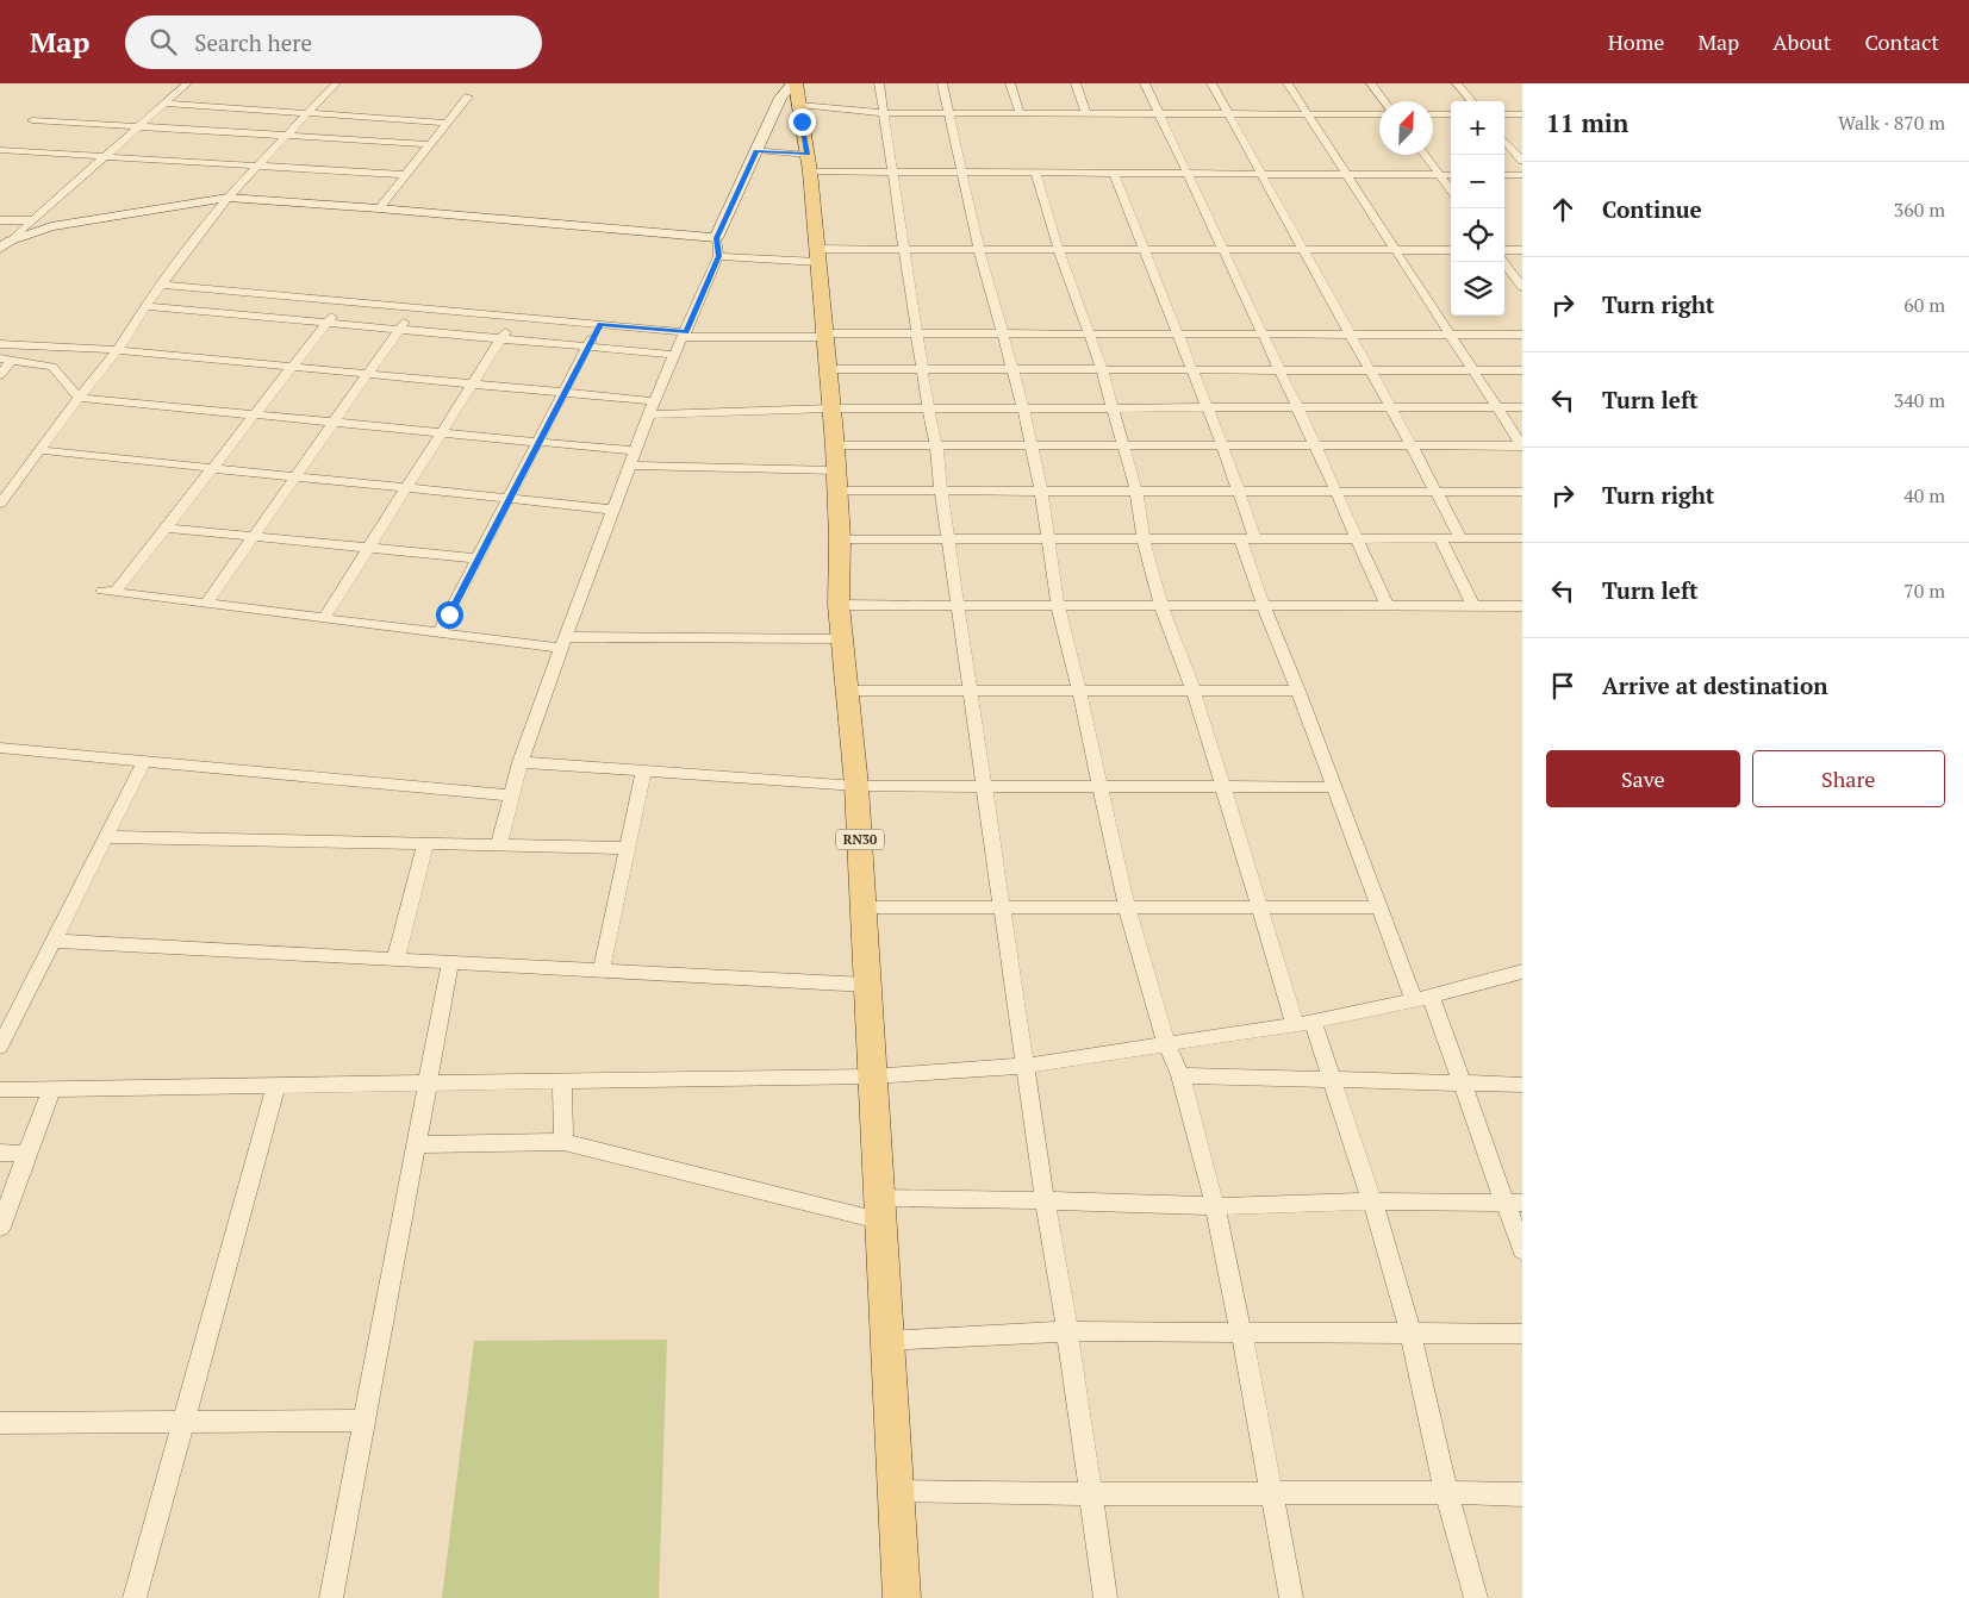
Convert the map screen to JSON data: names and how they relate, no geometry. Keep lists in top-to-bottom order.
{
  "streets": {
    "main road": ["RN30"]
  },
  "north": "top right",
  "page": {
    "header": "Map",
    "search": "Search here",
    "nav": [
      "Home",
      "Map",
      "About",
      "Contact"
    ],
    "heading": ["11 min", "Walk · 870 m"],
    "map_buttons": ["+", "−"],
    "list": [
      ["Continue", "360 m"],
      ["Turn right", "60 m"],
      ["Turn left", "340 m"],
      ["Turn right", "40 m"],
      ["Turn left", "70 m"],
      "Arrive at destination"
    ],
    "buttons": ["Save", "Share"]
  }
}
